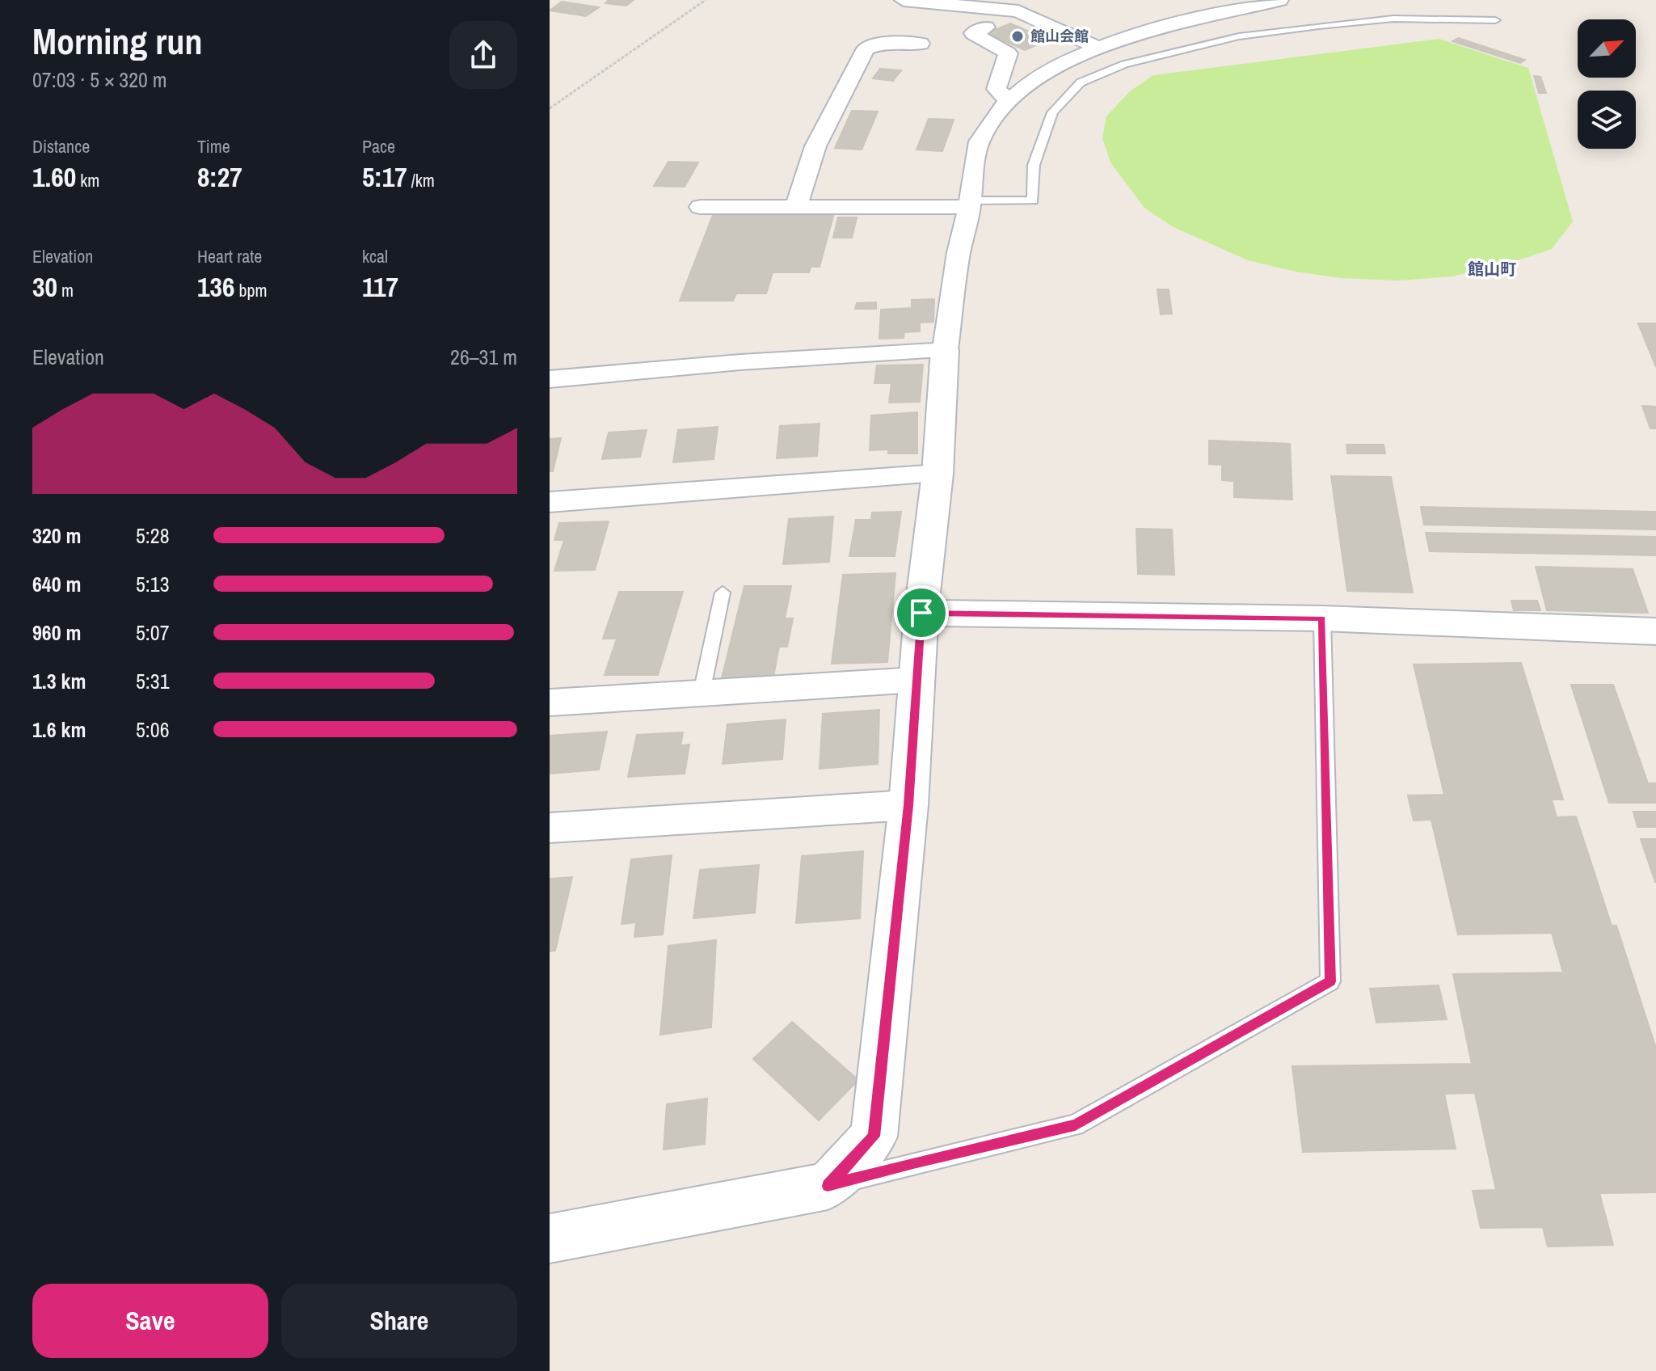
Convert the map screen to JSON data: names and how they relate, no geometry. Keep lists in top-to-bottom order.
{
  "districts": ["館山町"],
  "places": ["館山会館"],
  "north": "top right",
  "page": {
    "heading": ["Morning run", "07:03 · 5 × 320 m"],
    "stats": [
      ["Distance", "1.60 km"],
      ["Time", "8:27"],
      ["Pace", "5:17 /km"],
      ["Elevation", "30 m"],
      ["Heart rate", "136 bpm"],
      ["kcal", "117"]
    ],
    "chart": ["Elevation", "26–31 m"],
    "list": [
      {
        "name": "320 m",
        "note": "5:28"
      },
      {
        "name": "640 m",
        "note": "5:13"
      },
      {
        "name": "960 m",
        "note": "5:07"
      },
      {
        "name": "1.3 km",
        "note": "5:31"
      },
      {
        "name": "1.6 km",
        "note": "5:06"
      }
    ],
    "buttons": ["Save", "Share"]
  }
}
